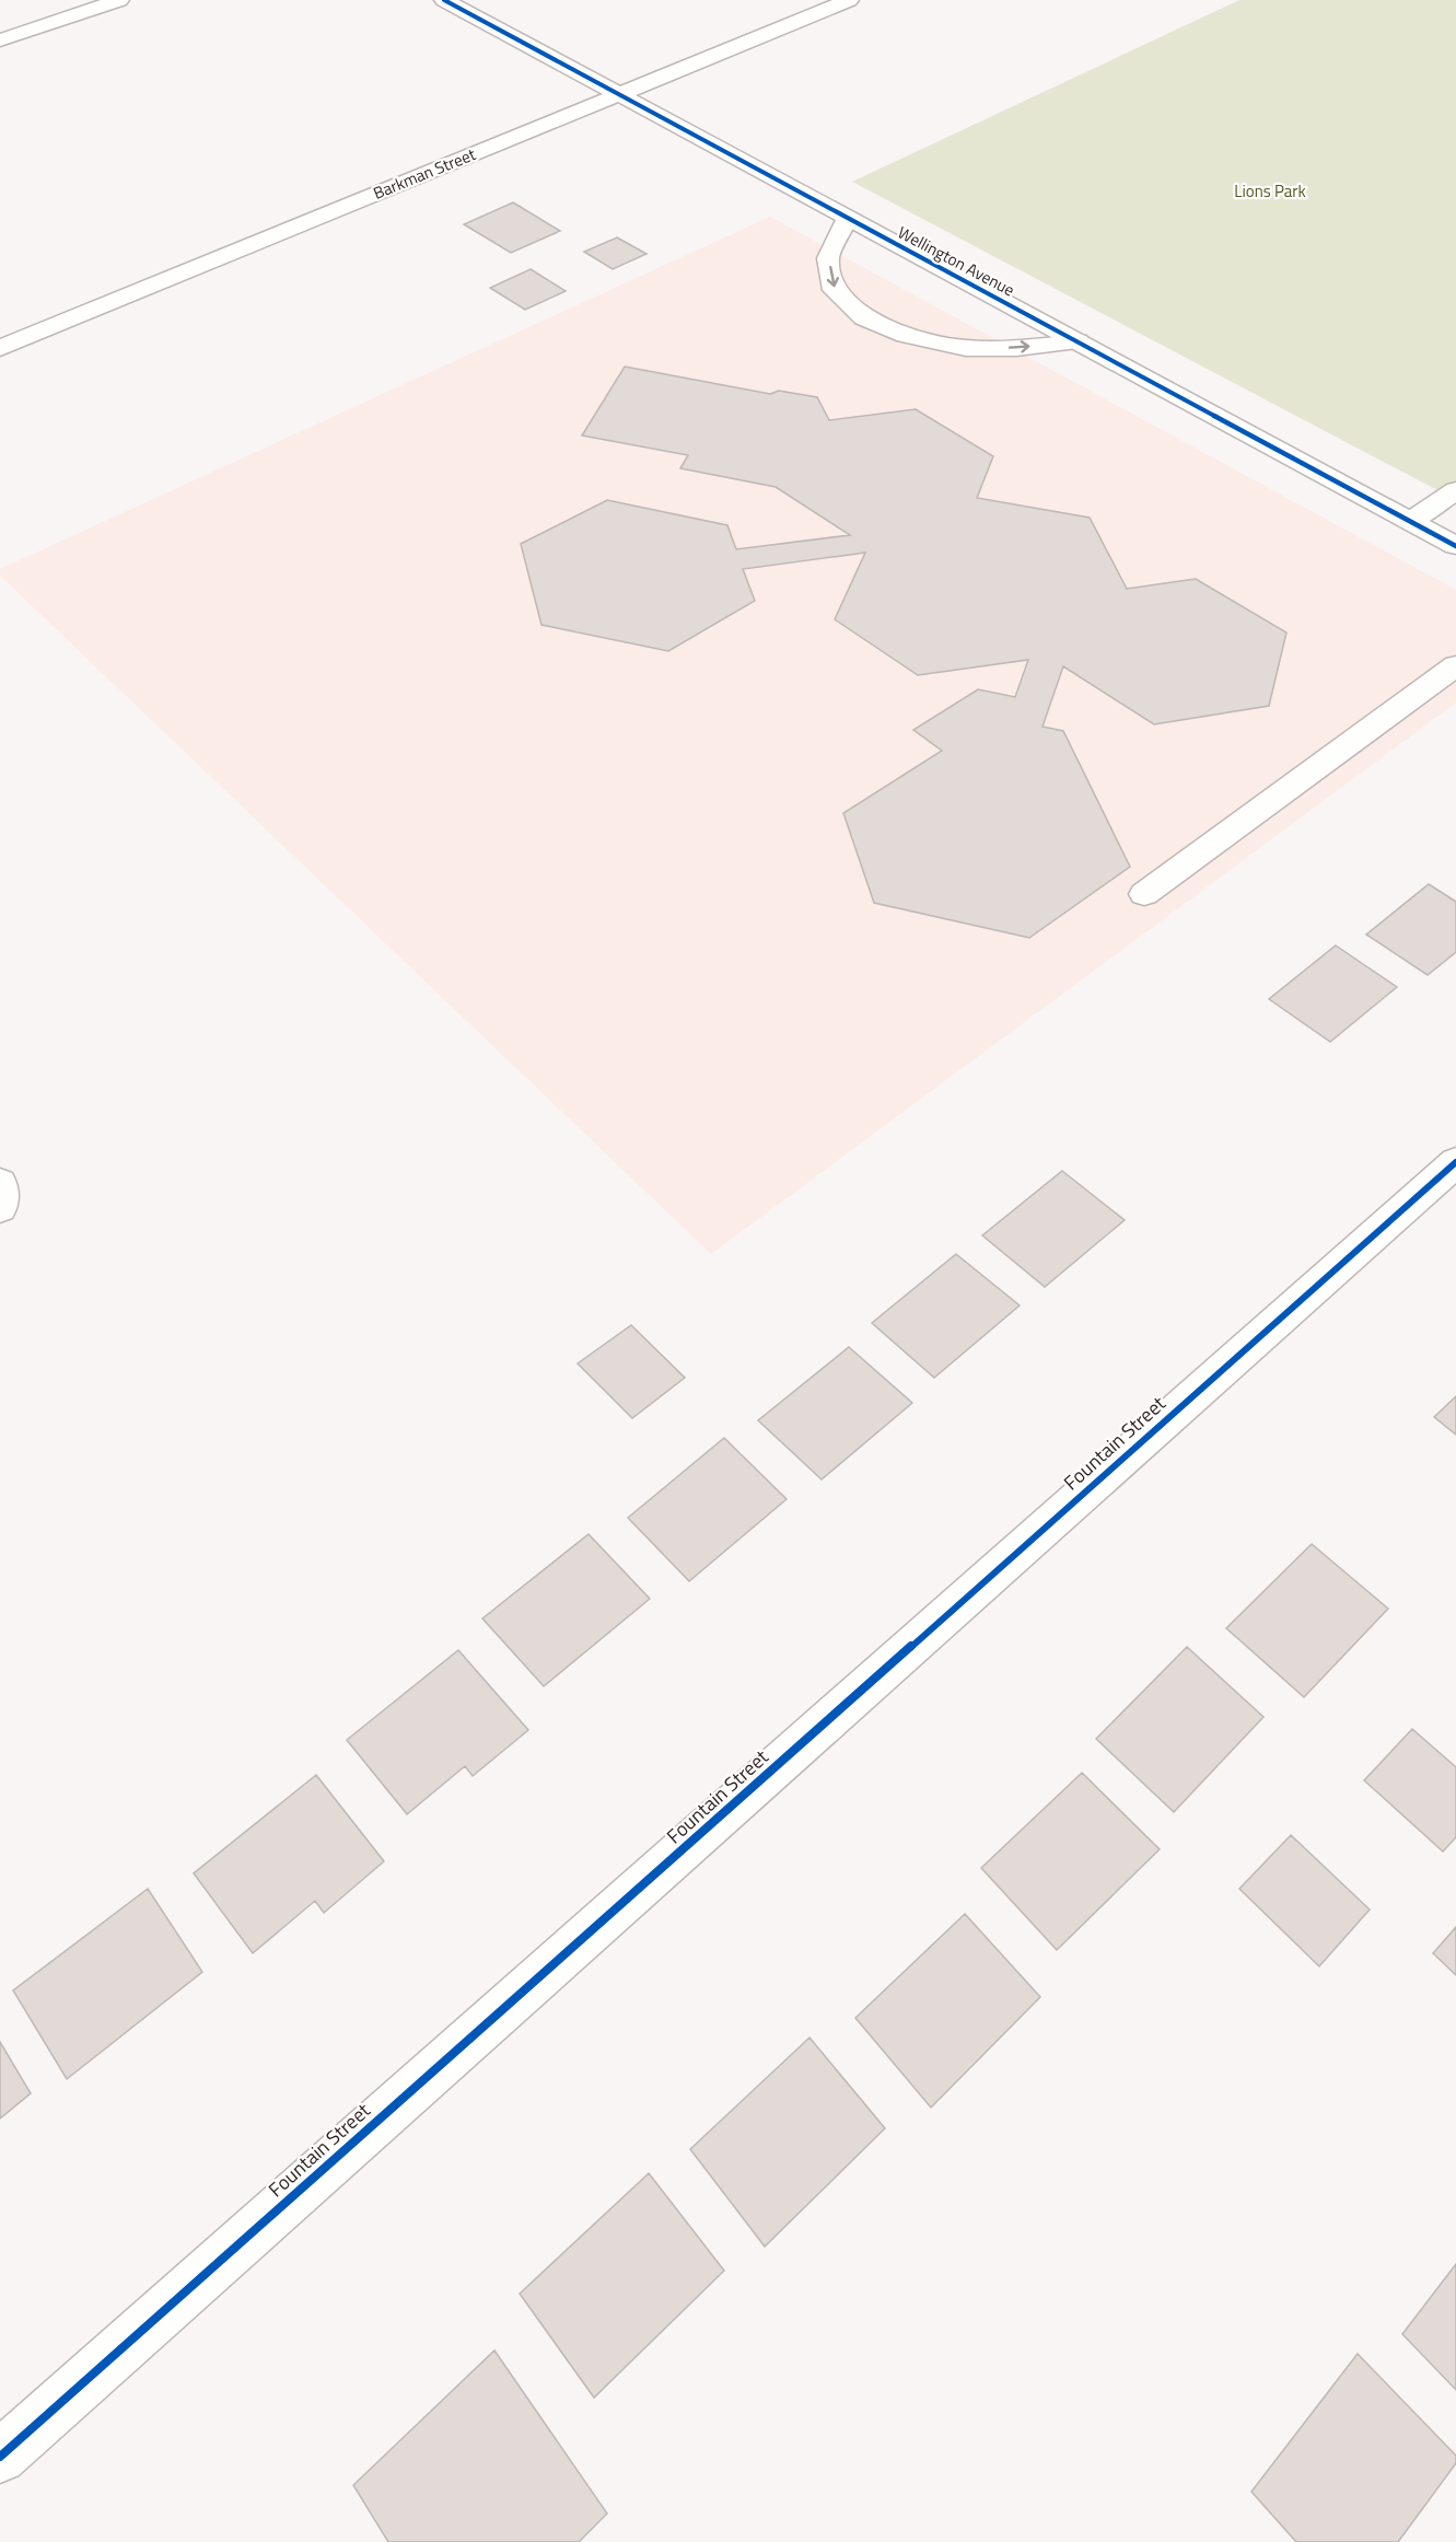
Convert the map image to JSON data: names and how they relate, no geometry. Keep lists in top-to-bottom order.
{
  "streets": {
    "street": ["Barkman Street", "Wellington Avenue", "Fountain Street"]
  },
  "crossings": [
    ["Barkman Street", "Wellington Avenue"]
  ],
  "parks": ["Lions Park"]
}
